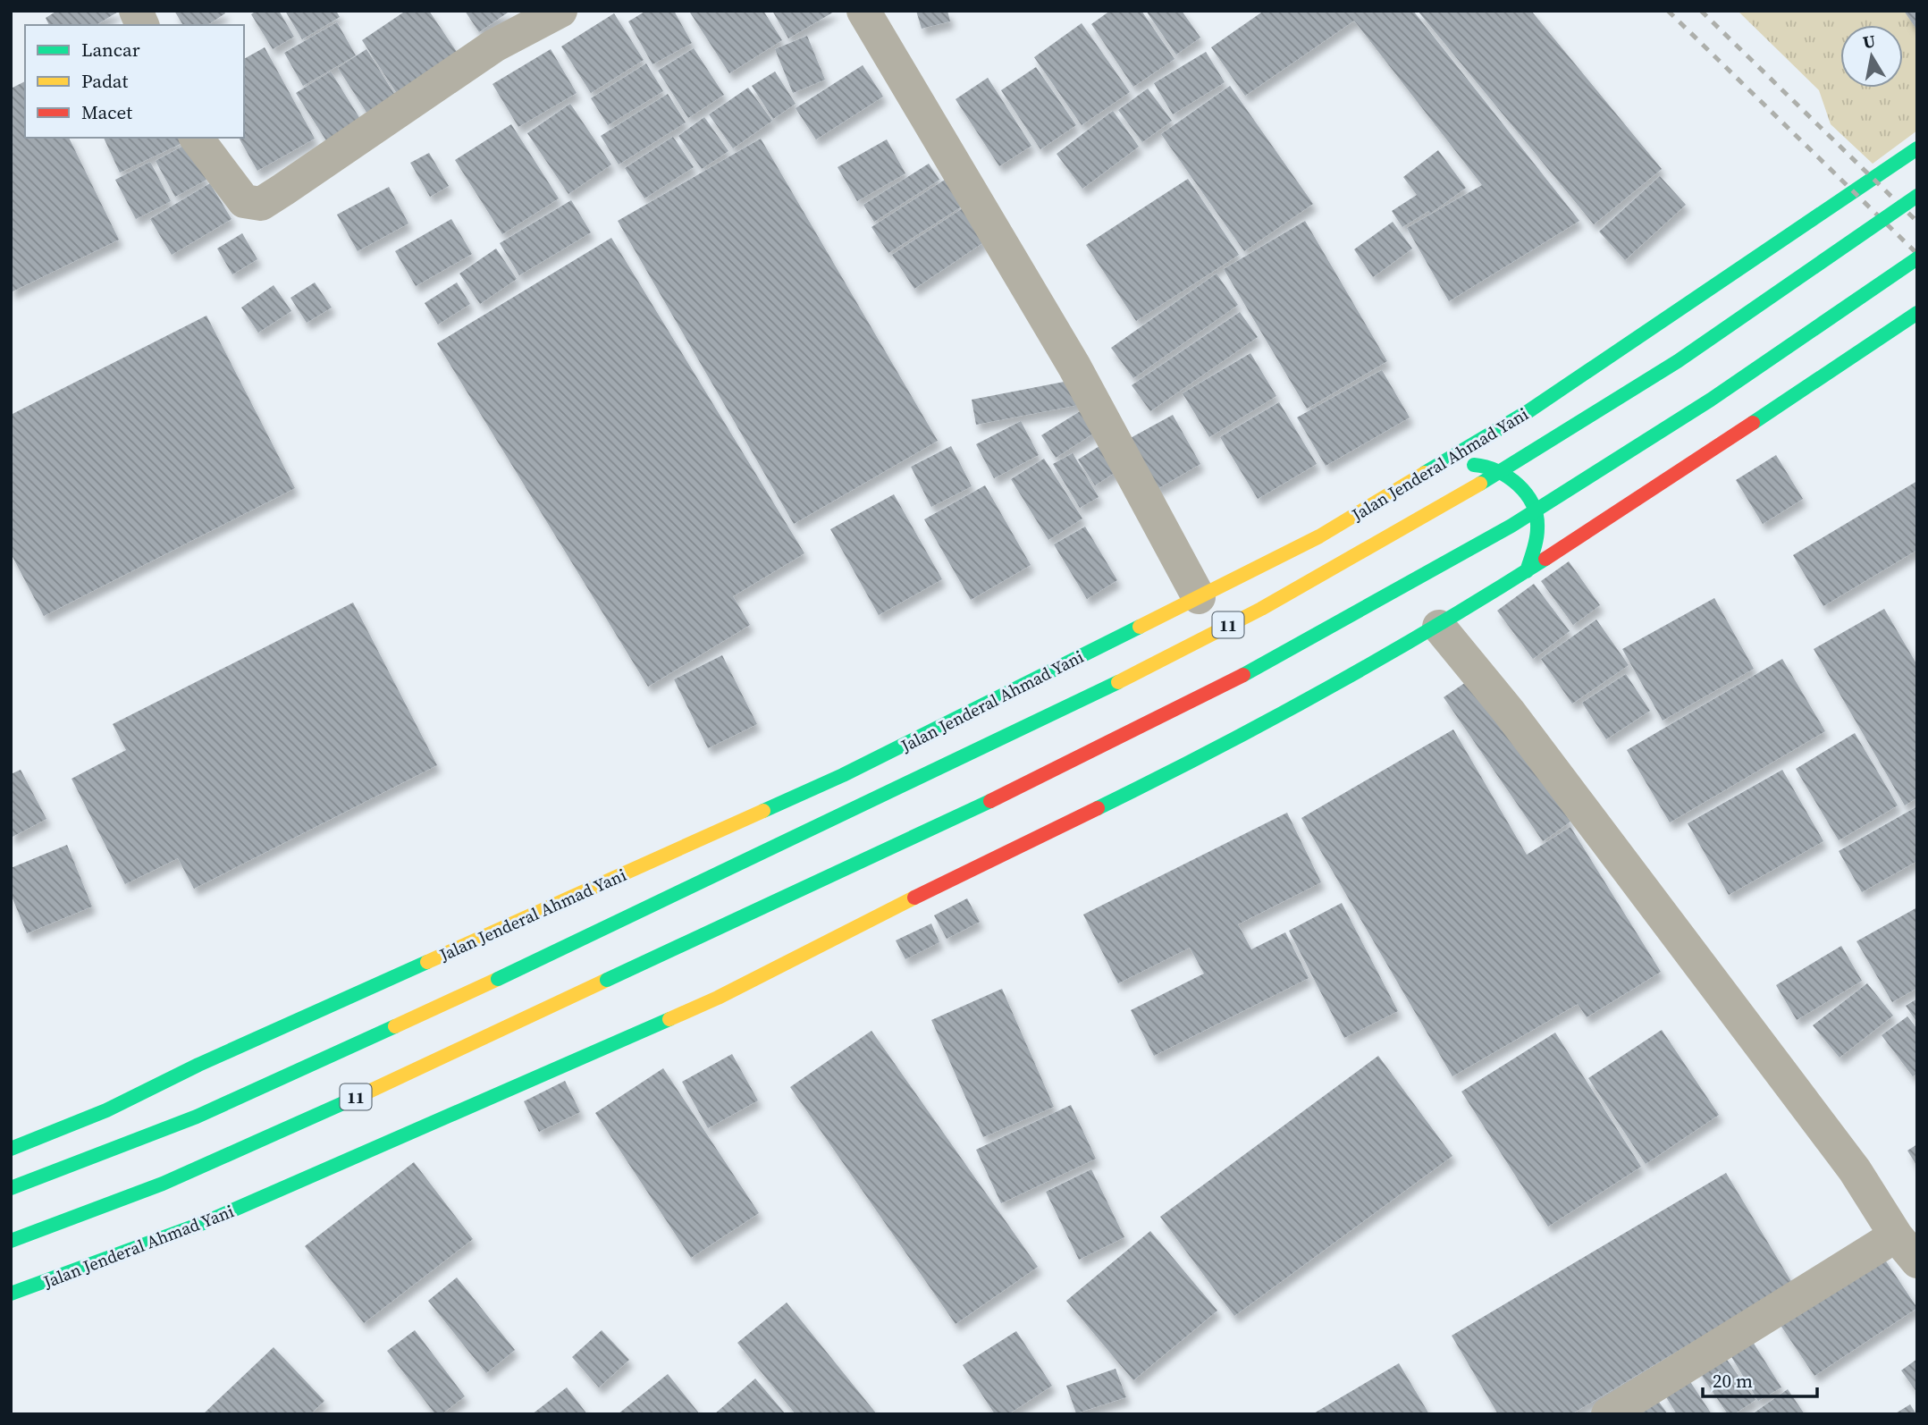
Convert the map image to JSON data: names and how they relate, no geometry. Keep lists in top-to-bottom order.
{
  "streets": {
    "main road": ["Jalan Jenderal Ahmad Yani", "11"]
  },
  "legend": ["Lancar", "Padat", "Macet"],
  "scale_bar": "20 m",
  "north": "top"
}
